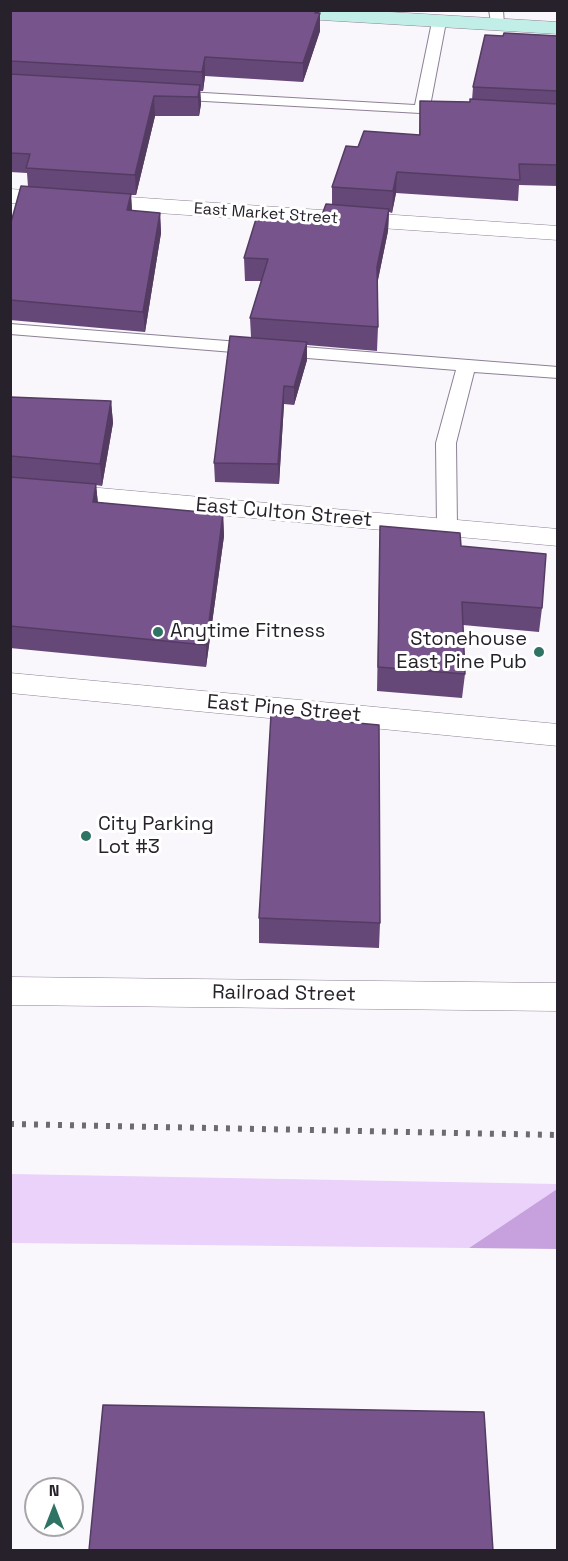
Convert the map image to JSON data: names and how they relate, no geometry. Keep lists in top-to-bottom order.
{
  "streets": {
    "street": [
      "East Market Street",
      "East Culton Street",
      "East Pine Street",
      "Railroad Street"
    ]
  },
  "places": ["Anytime Fitness", "Stonehouse East Pine Pub", "City Parking Lot #3"],
  "north": "top"
}
